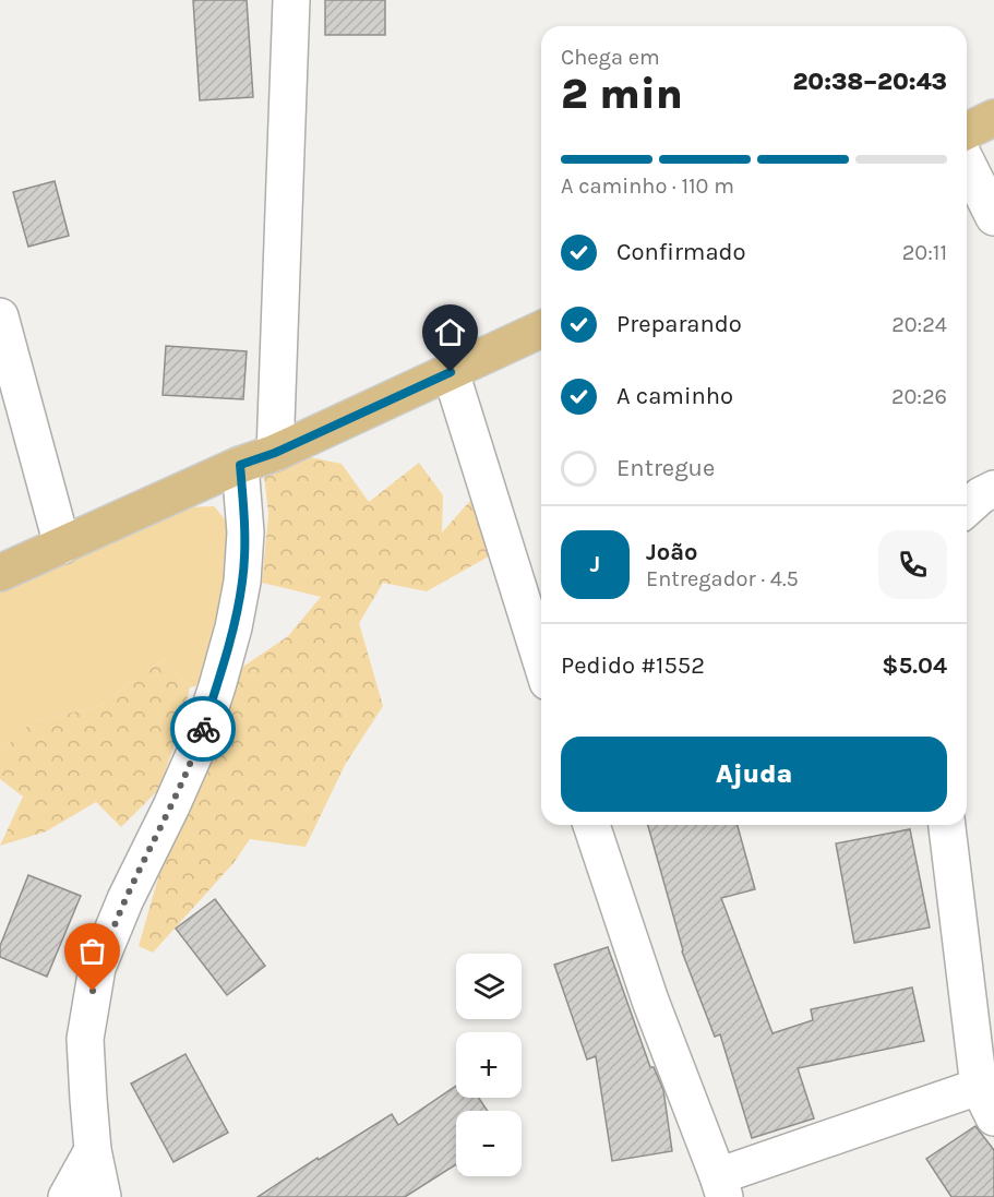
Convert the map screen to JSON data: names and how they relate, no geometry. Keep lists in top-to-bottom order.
{
  "page": {
    "heading": ["2 min", "Chega em", "20:38–20:43"],
    "panel": [
      "João",
      "Entregador · 4.5",
      "Pedido #1552",
      "$5.04"
    ],
    "bar": "A caminho · 110 m",
    "list": [
      ["Confirmado", "20:11"],
      ["Preparando", "20:24"],
      ["A caminho", "20:26"],
      "Entregue"
    ],
    "round": "J",
    "buttons": "Ajuda",
    "map_buttons": ["+", "−"]
  }
}
